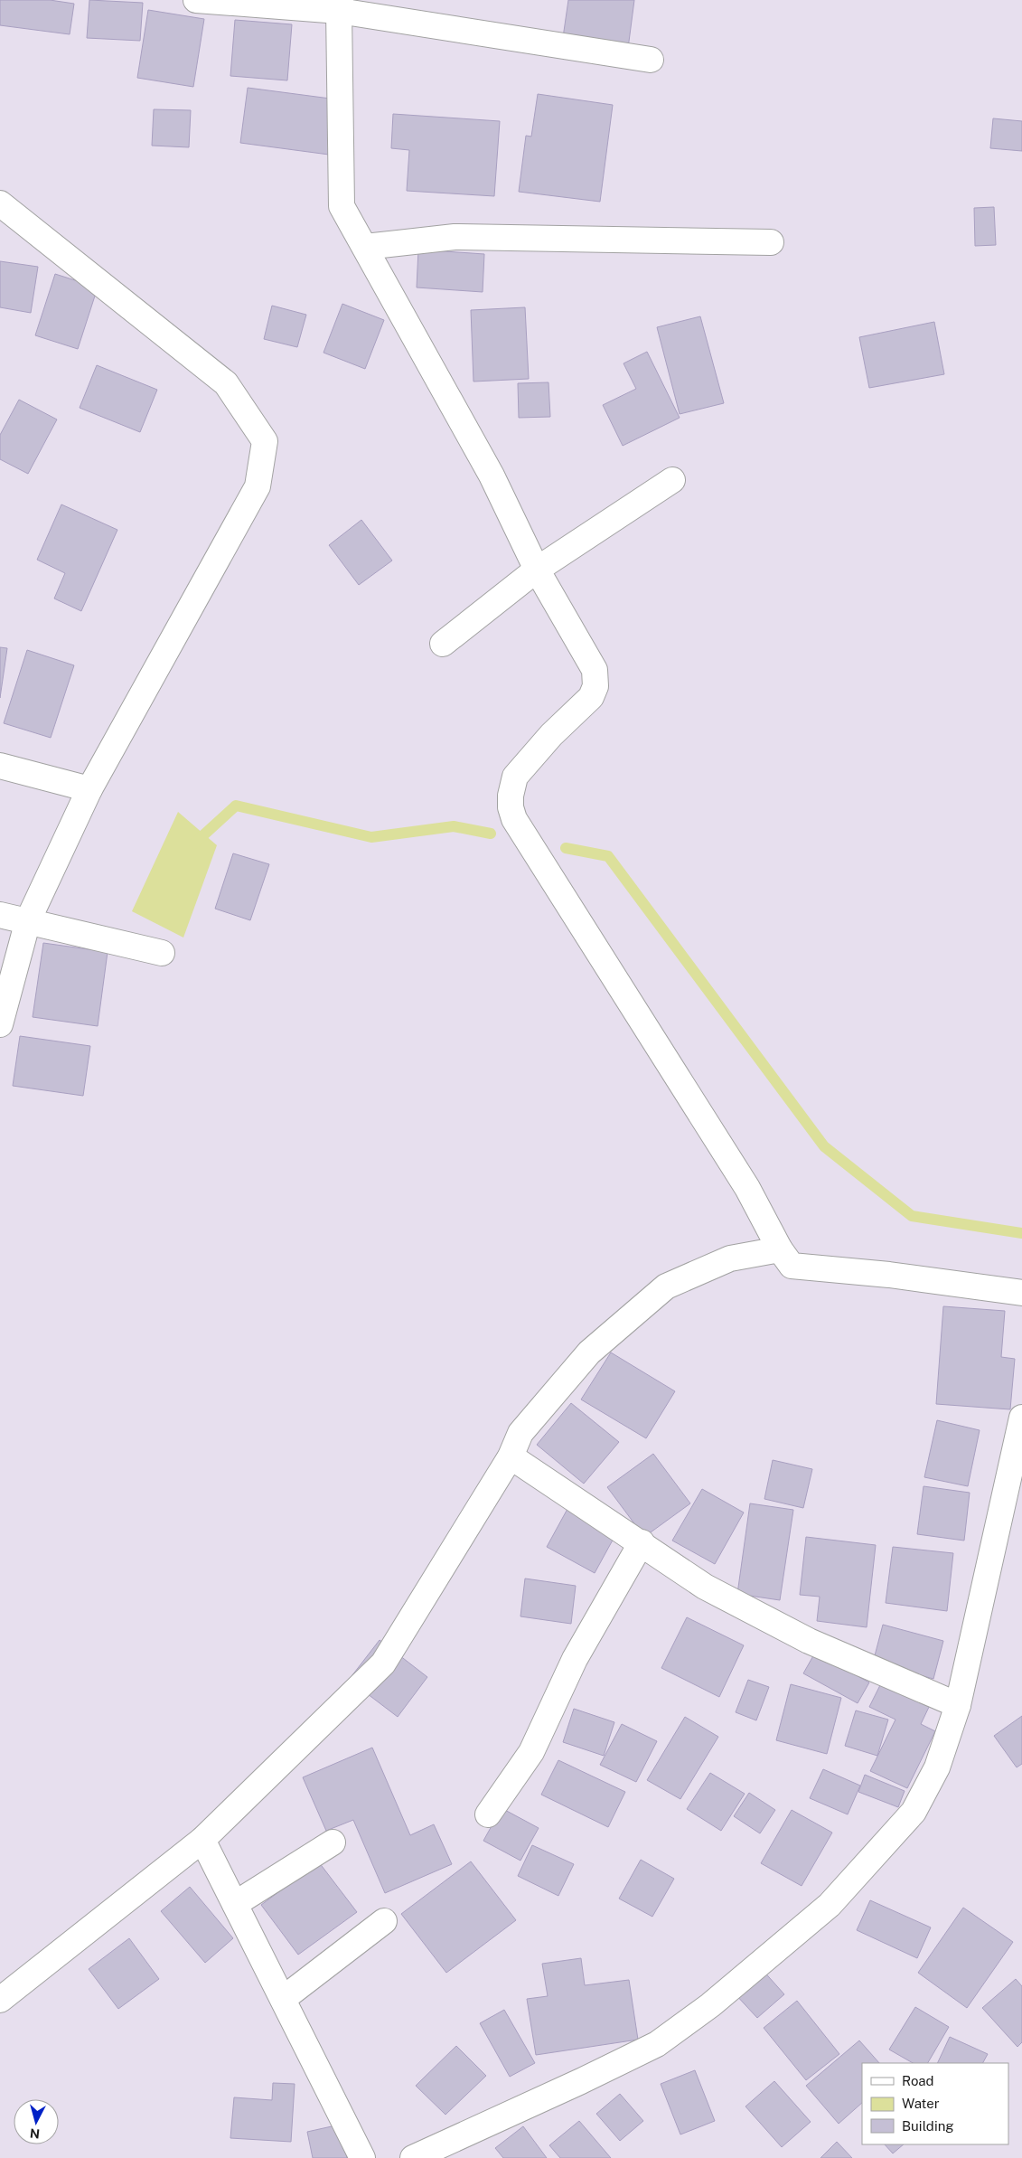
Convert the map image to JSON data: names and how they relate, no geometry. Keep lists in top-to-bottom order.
{
  "legend": ["Road", "Water", "Building"],
  "north": "bottom"
}
